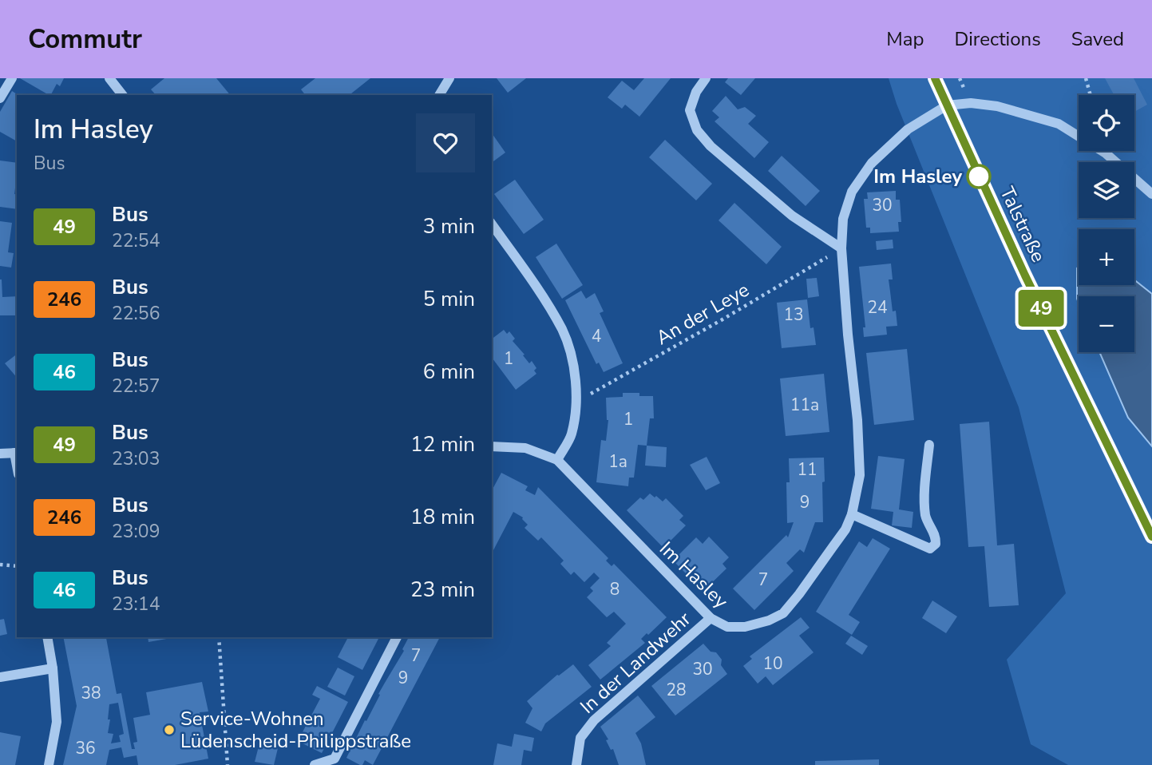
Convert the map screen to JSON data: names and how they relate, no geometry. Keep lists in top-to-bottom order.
{
  "streets": {
    "main road": ["Talstraße"],
    "street": ["Im Hasley", "In der Landwehr"],
    "path": ["An der Leye"]
  },
  "crossings": [
    ["Talstraße", "Im Hasley"],
    ["An der Leye", "Im Hasley"],
    ["Im Hasley", "In der Landwehr"]
  ],
  "places": ["Im Hasley", "Service-Wohnen Lüdenscheid-Philippstraße"],
  "lines": ["bus line 49"],
  "house_numbers": [
    "30",
    "24",
    "13",
    "4",
    "1",
    "11a",
    "1",
    "1a",
    "11",
    "9",
    "7",
    "8",
    "7",
    "10",
    "30",
    "9",
    "28",
    "38",
    "36"
  ],
  "page": {
    "header": "Commutr",
    "nav": ["Map", "Directions", "Saved"],
    "on_map": "49",
    "map_buttons": ["+", "−"],
    "heading": ["Im Hasley", "Bus"],
    "list": [
      {
        "mark": "49",
        "name": "Bus",
        "note": "22:54",
        "value": "3 min"
      },
      {
        "mark": "246",
        "name": "Bus",
        "note": "22:56",
        "value": "5 min"
      },
      {
        "mark": "46",
        "name": "Bus",
        "note": "22:57",
        "value": "6 min"
      },
      {
        "mark": "49",
        "name": "Bus",
        "note": "23:03",
        "value": "12 min"
      },
      {
        "mark": "246",
        "name": "Bus",
        "note": "23:09",
        "value": "18 min"
      },
      {
        "mark": "46",
        "name": "Bus",
        "note": "23:14",
        "value": "23 min"
      }
    ]
  }
}
